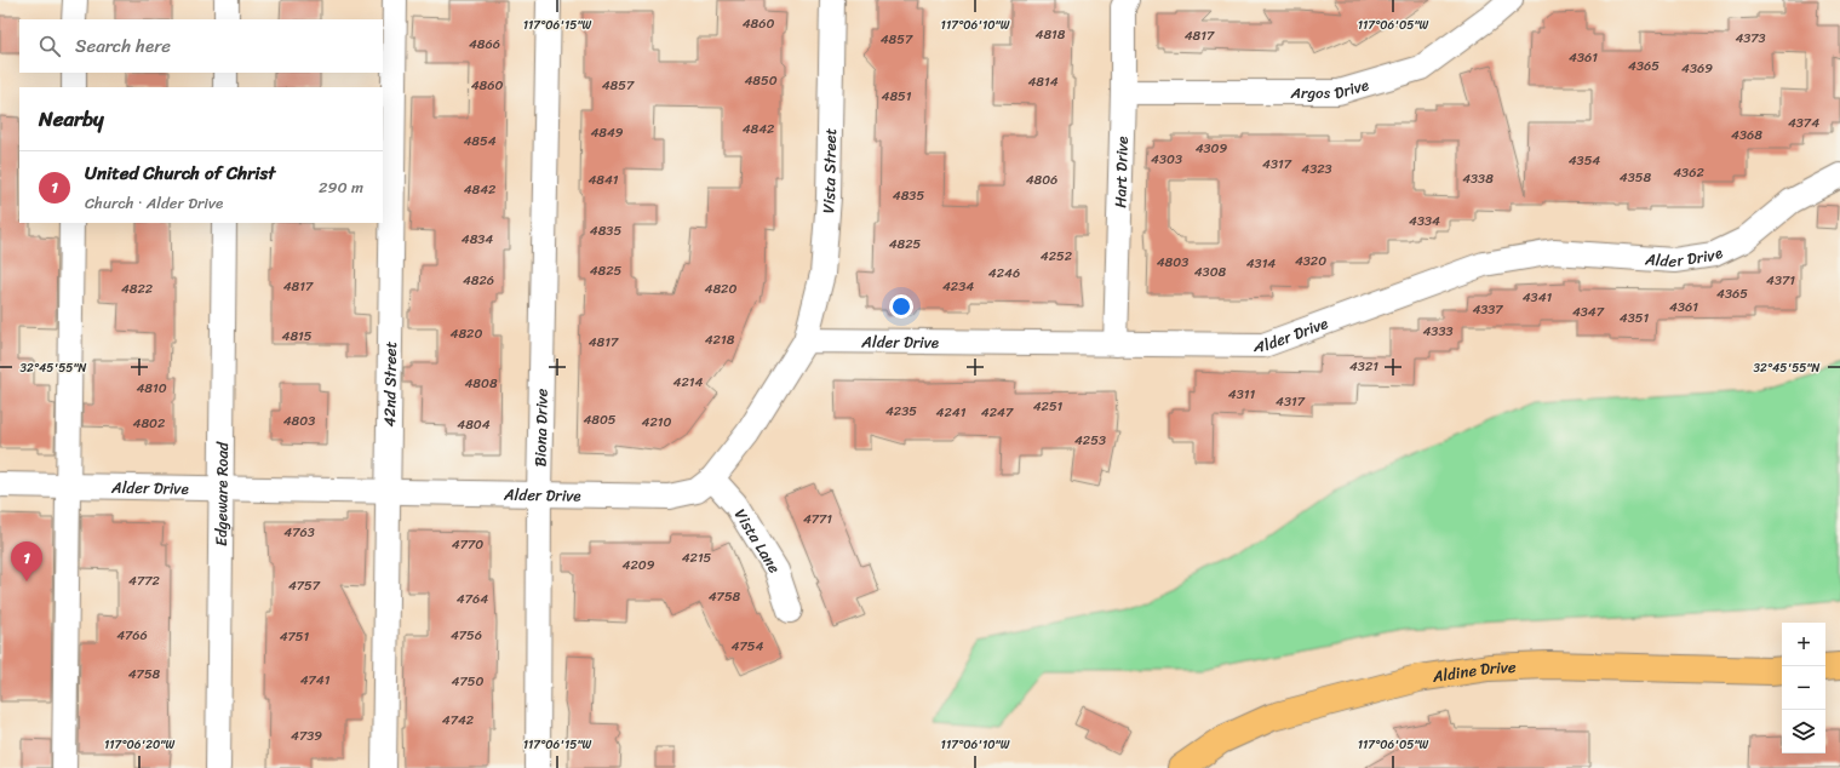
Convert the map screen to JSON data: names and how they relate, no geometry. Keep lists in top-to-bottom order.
{
  "streets": {
    "main road": ["Aldine Drive"],
    "street": [
      "Argos Drive",
      "Vista Street",
      "Hart Drive",
      "Alder Drive",
      "42nd Street",
      "Biona Drive",
      "Edgeware Road",
      "Vista Lane"
    ]
  },
  "crossings": [
    ["Argos Drive", "Hart Drive"],
    ["Vista Street", "Alder Drive"],
    ["Hart Drive", "Alder Drive"],
    ["Alder Drive", "42nd Street"],
    ["Alder Drive", "Biona Drive"],
    ["Alder Drive", "Edgeware Road"],
    ["Alder Drive", "Vista Lane"]
  ],
  "house_numbers": [
    "4860",
    "4818",
    "4817",
    "4373",
    "4857",
    "4866",
    "4361",
    "4365",
    "4369",
    "4850",
    "4814",
    "4860",
    "4857",
    "4851",
    "4374",
    "4842",
    "4849",
    "4368",
    "4854",
    "4309",
    "4303",
    "4354",
    "4317",
    "4323",
    "4362",
    "4358",
    "4338",
    "4841",
    "4806",
    "4842",
    "4835",
    "4334",
    "4835",
    "4834",
    "4825",
    "4252",
    "4320",
    "4803",
    "4314",
    "4825",
    "4308",
    "4246",
    "4826",
    "4371",
    "4817",
    "4234",
    "4822",
    "4820",
    "4365",
    "4341",
    "4361",
    "4337",
    "4347",
    "4351",
    "4333",
    "4820",
    "4815",
    "4218",
    "4817",
    "4321",
    "4214",
    "4808",
    "4810",
    "4311",
    "4317",
    "4251",
    "4235",
    "4241",
    "4247",
    "4805",
    "4803",
    "4210",
    "4802",
    "4804",
    "4253",
    "4771",
    "4763",
    "4770",
    "4215",
    "4209",
    "4772",
    "4757",
    "4758",
    "4764",
    "4766",
    "4756",
    "4751",
    "4754",
    "4758",
    "4741",
    "4750",
    "4742",
    "4739"
  ],
  "page": {
    "search": "Search here",
    "heading": "Nearby",
    "list": [
      {
        "mark": "1",
        "name": "United Church of Christ",
        "note": "Church · Alder Drive",
        "value": "290 m"
      }
    ],
    "pins": "1",
    "map_buttons": ["+", "−"]
  },
  "coordinates": [
    "117°06'15\"W",
    "117°06'10\"W",
    "117°06'05\"W",
    "32°45'55\"N",
    "117°06'20\"W"
  ]
}
